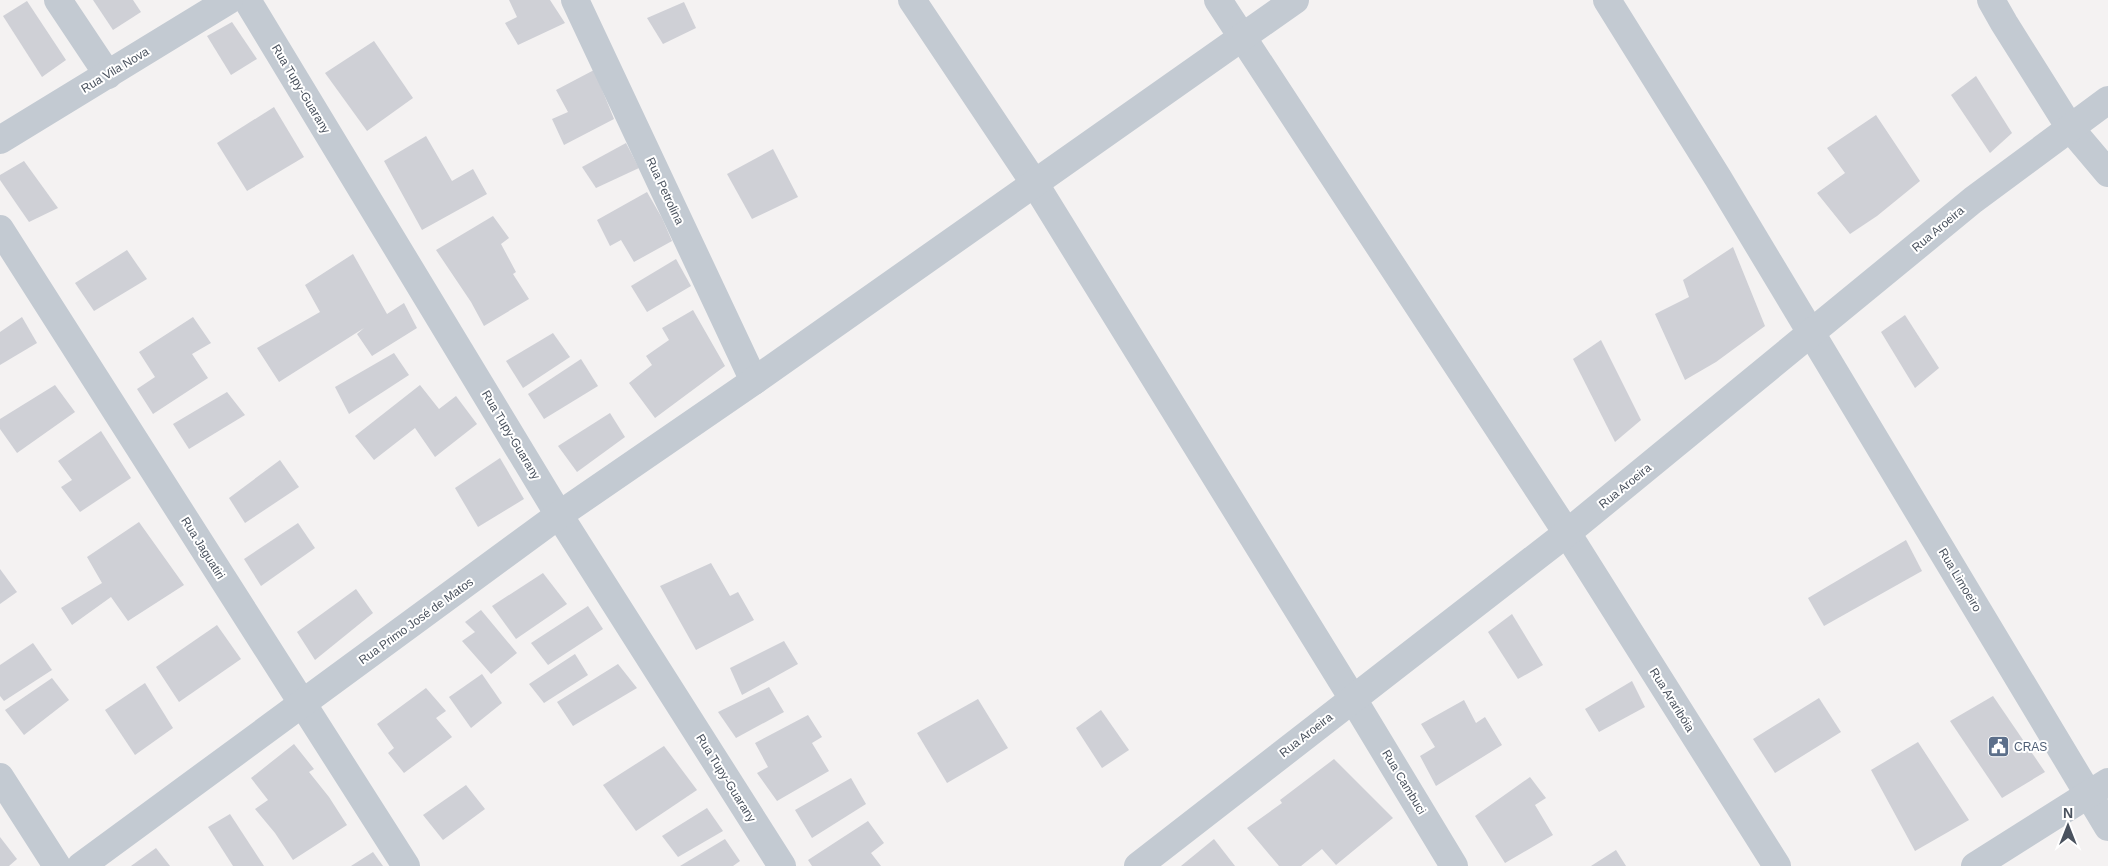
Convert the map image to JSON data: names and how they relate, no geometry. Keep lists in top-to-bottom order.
{
  "streets": {
    "street": [
      "Rua Vila Nova",
      "Rua Tupy-Guarany",
      "Rua Petrolina",
      "Rua Aroeira",
      "Rua Jaguatiri",
      "Rua Limoeiro",
      "Rua Primo José de Matos",
      "Rua Araribóia",
      "Rua Cambuci"
    ]
  },
  "crossings": [
    ["Rua Tupy-Guarany", "Rua Primo José de Matos"],
    ["Rua Petrolina", "Rua Primo José de Matos"],
    ["Rua Aroeira", "Rua Limoeiro"],
    ["Rua Aroeira", "Rua Araribóia"],
    ["Rua Aroeira", "Rua Cambuci"],
    ["Rua Jaguatiri", "Rua Primo José de Matos"],
    ["Rua Primo José de Matos", "Rua Araribóia"],
    ["Rua Primo José de Matos", "Rua Cambuci"]
  ],
  "places": {
    "public building": ["CRAS"]
  },
  "north": "top"
}
